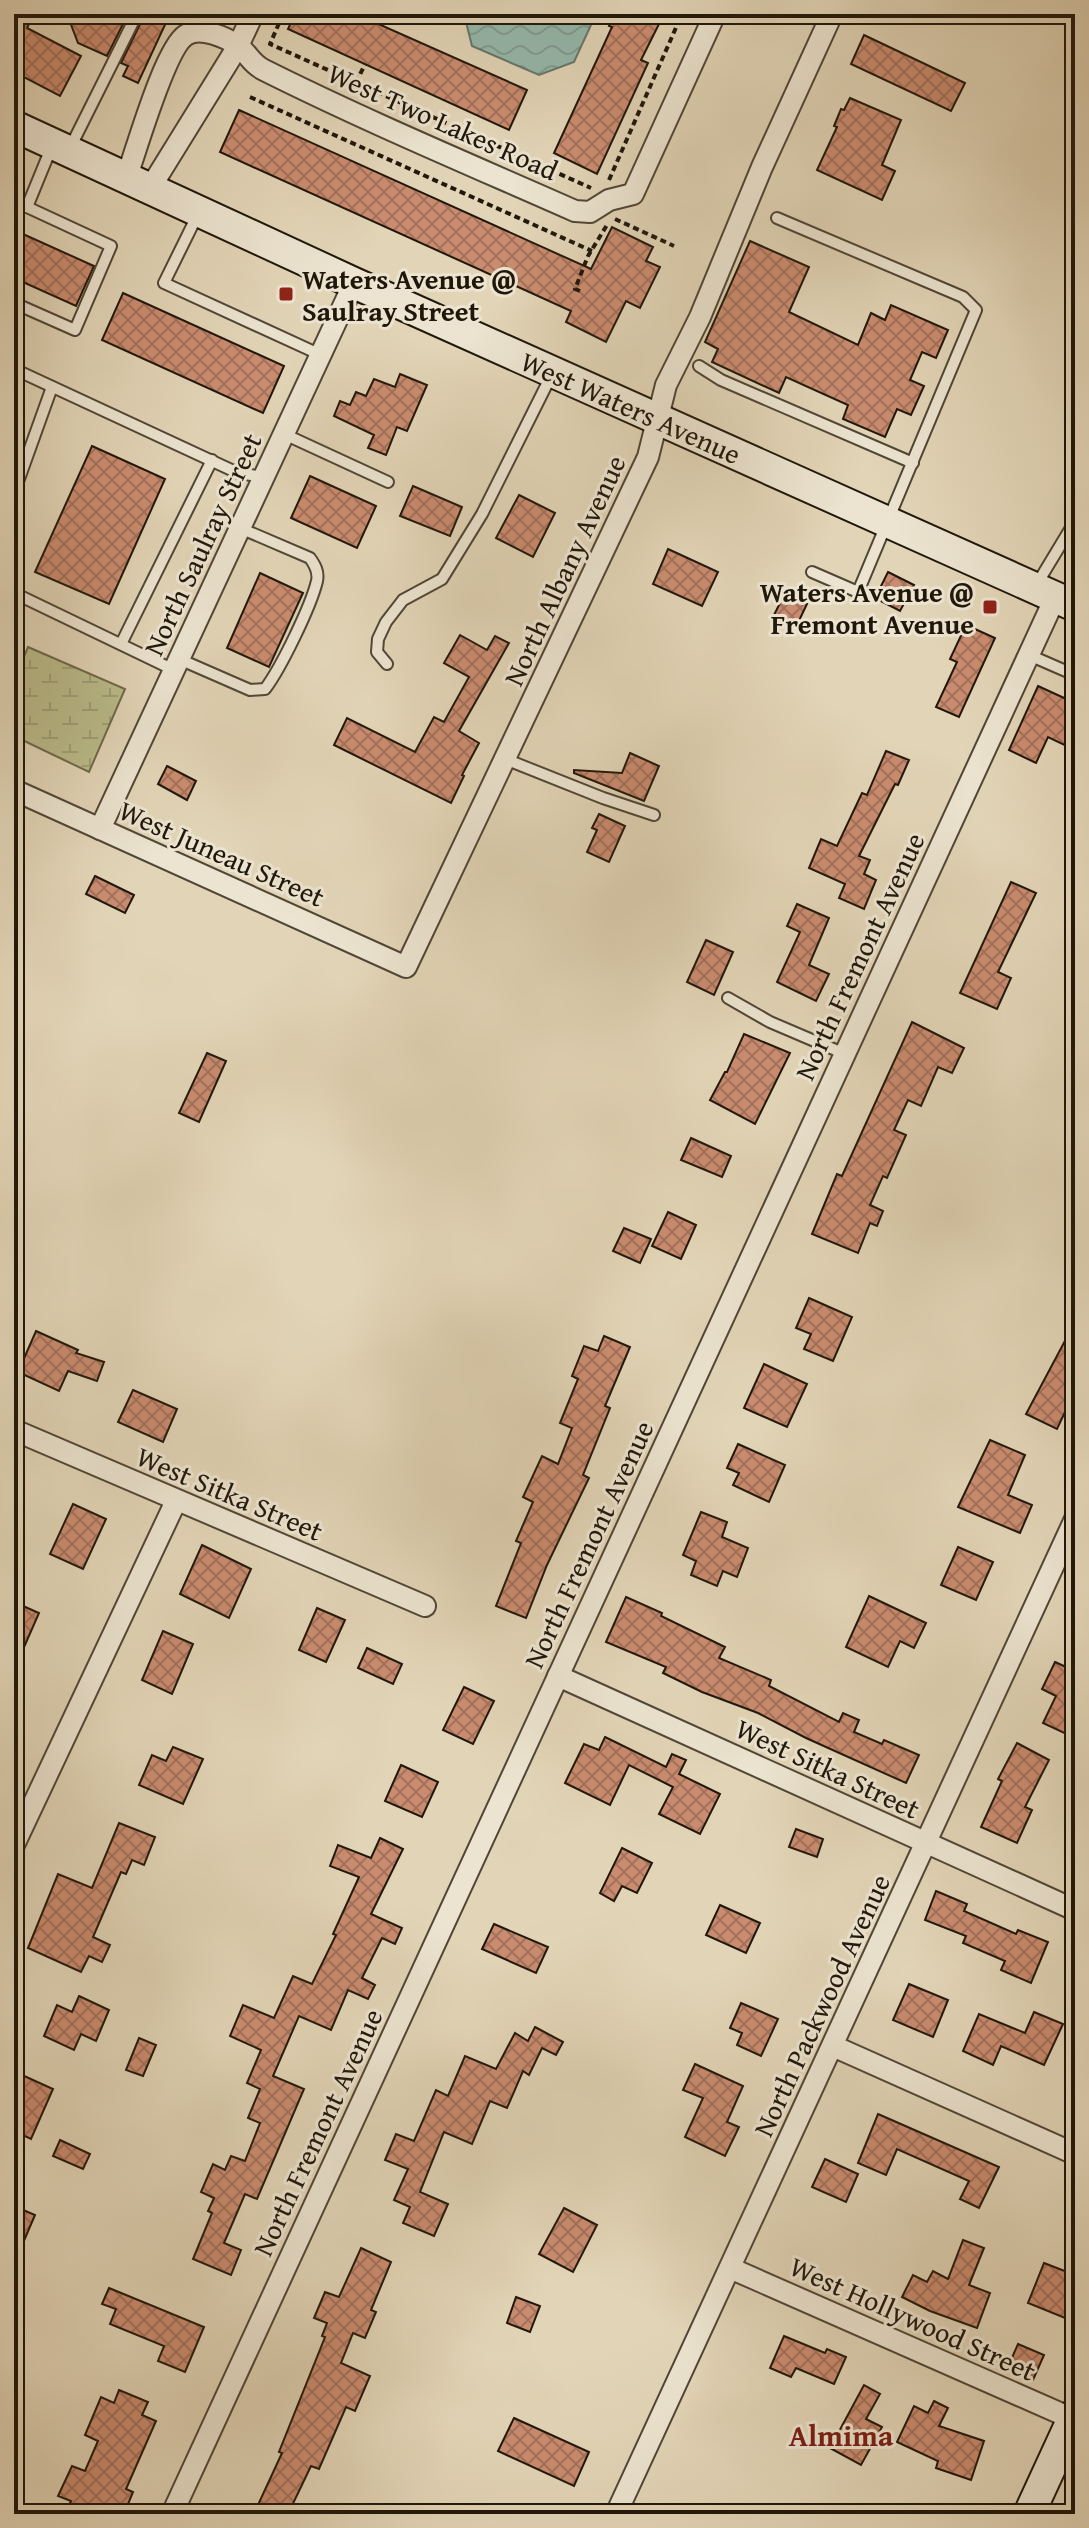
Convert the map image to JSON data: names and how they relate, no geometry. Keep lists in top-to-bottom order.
{
  "streets": {
    "main road": ["West Waters Avenue"],
    "street": [
      "West Two Lakes Road",
      "North Saulray Street",
      "North Albany Avenue",
      "West Juneau Street",
      "North Fremont Avenue",
      "West Sitka Street",
      "North Packwood Avenue",
      "West Hollywood Street"
    ]
  },
  "crossings": [
    ["West Waters Avenue", "North Saulray Street"],
    ["West Waters Avenue", "North Albany Avenue"],
    ["West Waters Avenue", "North Fremont Avenue"],
    ["North Saulray Street", "West Juneau Street"],
    ["North Albany Avenue", "West Juneau Street"],
    ["North Fremont Avenue", "West Sitka Street"],
    ["West Sitka Street", "North Packwood Avenue"],
    ["North Packwood Avenue", "West Hollywood Street"]
  ],
  "districts": ["Almima"],
  "places": {
    "transit": ["Waters Avenue @ Saulray Street", "Waters Avenue @ Fremont Avenue"]
  }
}
